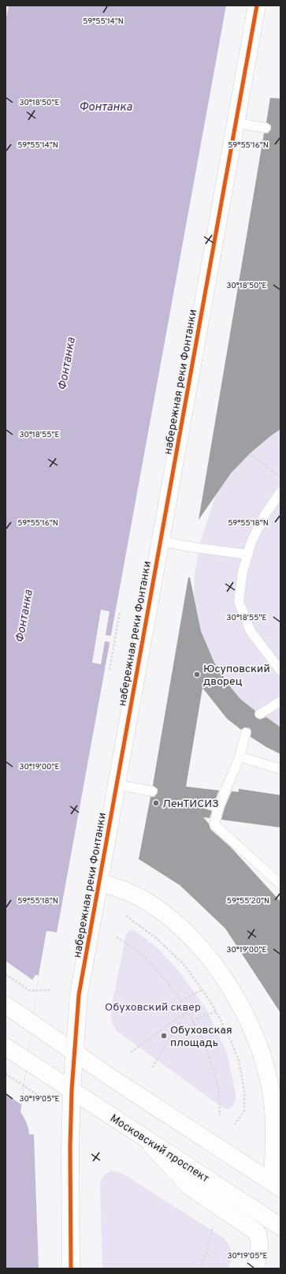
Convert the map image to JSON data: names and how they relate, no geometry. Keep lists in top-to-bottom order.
{
  "streets": {
    "street": ["набережная реки Фонтанки", "Московский проспект"]
  },
  "crossings": [
    ["набережная реки Фонтанки", "Московский проспект"]
  ],
  "water": ["Фонтанка"],
  "parks": ["Обуховский сквер"],
  "places": ["Юсуповский дворец", "ЛенТИСИЗ", "Обуховская площадь"],
  "coordinates": [
    "59°55'14\"N",
    "30°18'50\"E",
    "59°55'16\"N",
    "30°18'55\"E",
    "59°55'18\"N",
    "30°19'00\"E",
    "59°55'20\"N",
    "30°19'05\"E"
  ]
}
